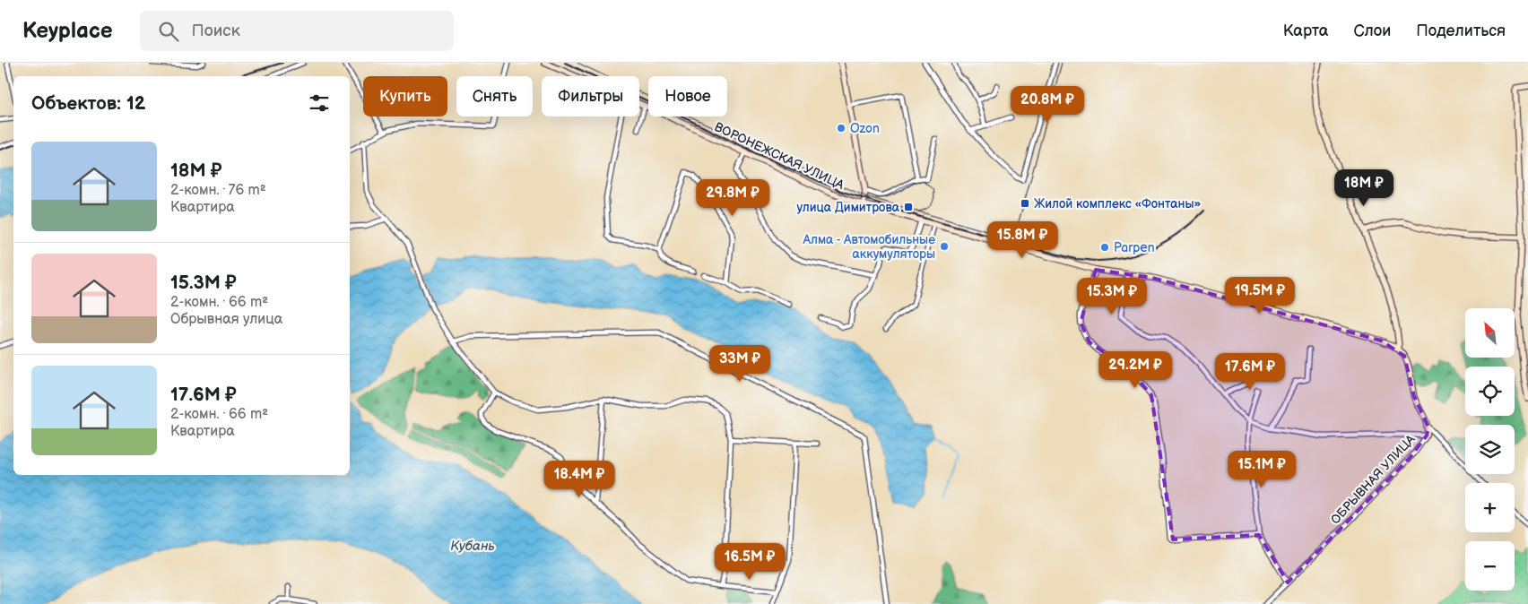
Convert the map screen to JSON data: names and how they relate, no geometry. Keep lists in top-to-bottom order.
{
  "streets": {
    "street": ["ВОРОНЕЖСКАЯ УЛИЦА", "ОБРЫВНАЯ УЛИЦА"]
  },
  "crossings": [
    ["ВОРОНЕЖСКАЯ УЛИЦА", "ОБРЫВНАЯ УЛИЦА"]
  ],
  "water": ["Кубань"],
  "places": {
    "other": ["Ozon", "Алма - Автомобильные аккумуляторы", "Parpen"],
    "transit": ["Жилой комплекс «Фонтаны»", "улица Димитрова"]
  },
  "north": "top left",
  "page": {
    "header": "Keyplace",
    "search": "Поиск",
    "nav": ["Карта", "Слои", "Поделиться"],
    "chip": [
      "Купить",
      "Снять",
      "Фильтры",
      "Новое"
    ],
    "heading": "Объектов: 12",
    "price": [
      "20.8M ₽",
      "18M ₽",
      "29.8M ₽",
      "15.8M ₽",
      "19.5M ₽",
      "15.3M ₽",
      "33M ₽",
      "29.2M ₽",
      "17.6M ₽",
      "15.1M ₽",
      "18.4M ₽",
      "16.5M ₽"
    ],
    "list": [
      {
        "name": "18M ₽",
        "note": "2-комн. · 76 m² · Квартира"
      },
      {
        "name": "15.3M ₽",
        "note": "2-комн. · 66 m² · Обрывная улица"
      },
      {
        "name": "17.6M ₽",
        "note": "2-комн. · 66 m² · Квартира"
      }
    ],
    "map_buttons": ["+", "−"]
  }
}
